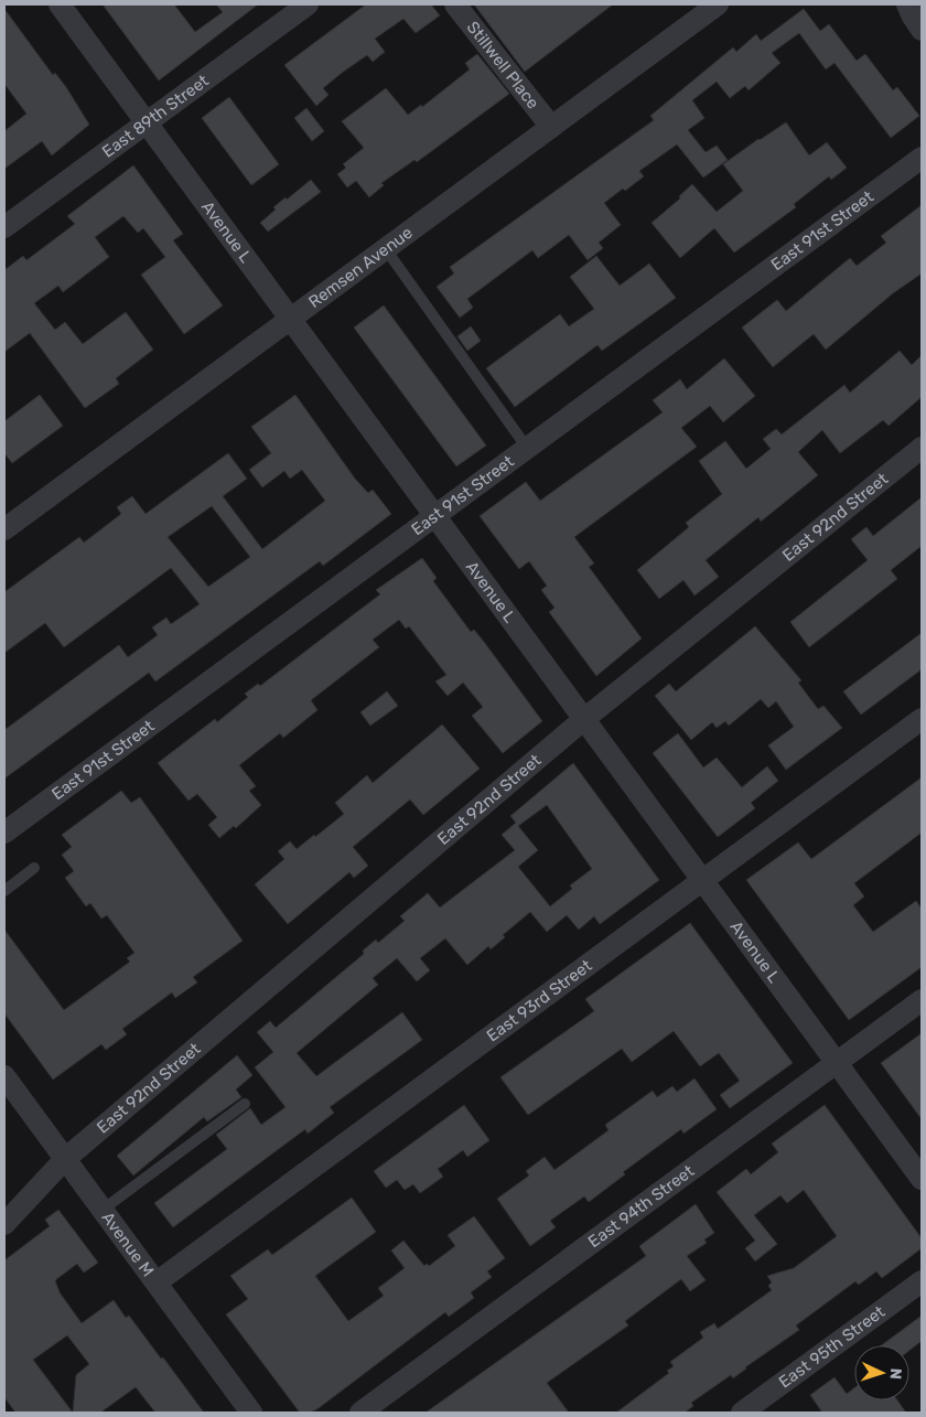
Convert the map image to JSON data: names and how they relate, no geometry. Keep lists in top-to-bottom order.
{
  "streets": {
    "street": [
      "Stillwell Place",
      "East 89th Street",
      "East 91st Street",
      "Avenue L",
      "Remsen Avenue",
      "East 92nd Street",
      "East 93rd Street",
      "East 94th Street",
      "Avenue M",
      "East 95th Street"
    ]
  },
  "crossings": [
    ["Stillwell Place", "Remsen Avenue"],
    ["East 89th Street", "Avenue L"],
    ["East 91st Street", "Avenue L"],
    ["Avenue L", "Remsen Avenue"],
    ["Avenue L", "East 92nd Street"],
    ["Avenue L", "East 93rd Street"],
    ["Avenue L", "East 94th Street"],
    ["East 92nd Street", "Avenue M"],
    ["East 93rd Street", "Avenue M"]
  ],
  "north": "right"
}
